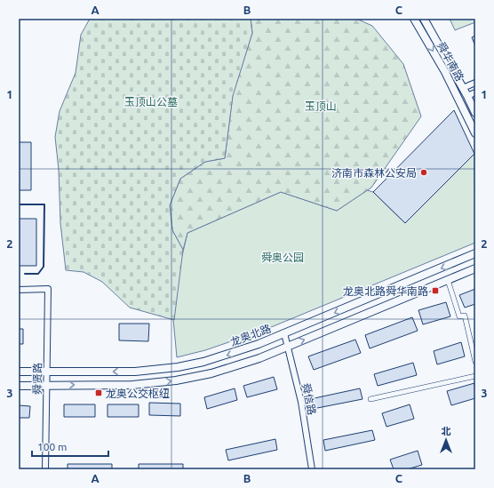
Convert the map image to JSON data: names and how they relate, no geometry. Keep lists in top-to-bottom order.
{
  "streets": {
    "main road": ["舜华南路", "龙奥北路"],
    "street": ["舜贤路", "舜信路"]
  },
  "crossings": [
    ["龙奥北路", "舜贤路"],
    ["龙奥北路", "舜信路"]
  ],
  "parks": ["玉顶山公墓", "玉顶山", "舜奥公园"],
  "places": {
    "other": ["济南市森林公安局"],
    "transit": ["龙奥北路舜华南路", "龙奥公交枢纽"]
  },
  "scale_bar": "100 m",
  "north": "top",
  "grid": {
    "columns": ["A", "B", "C"],
    "rows": ["1", "2", "3"]
  }
}
